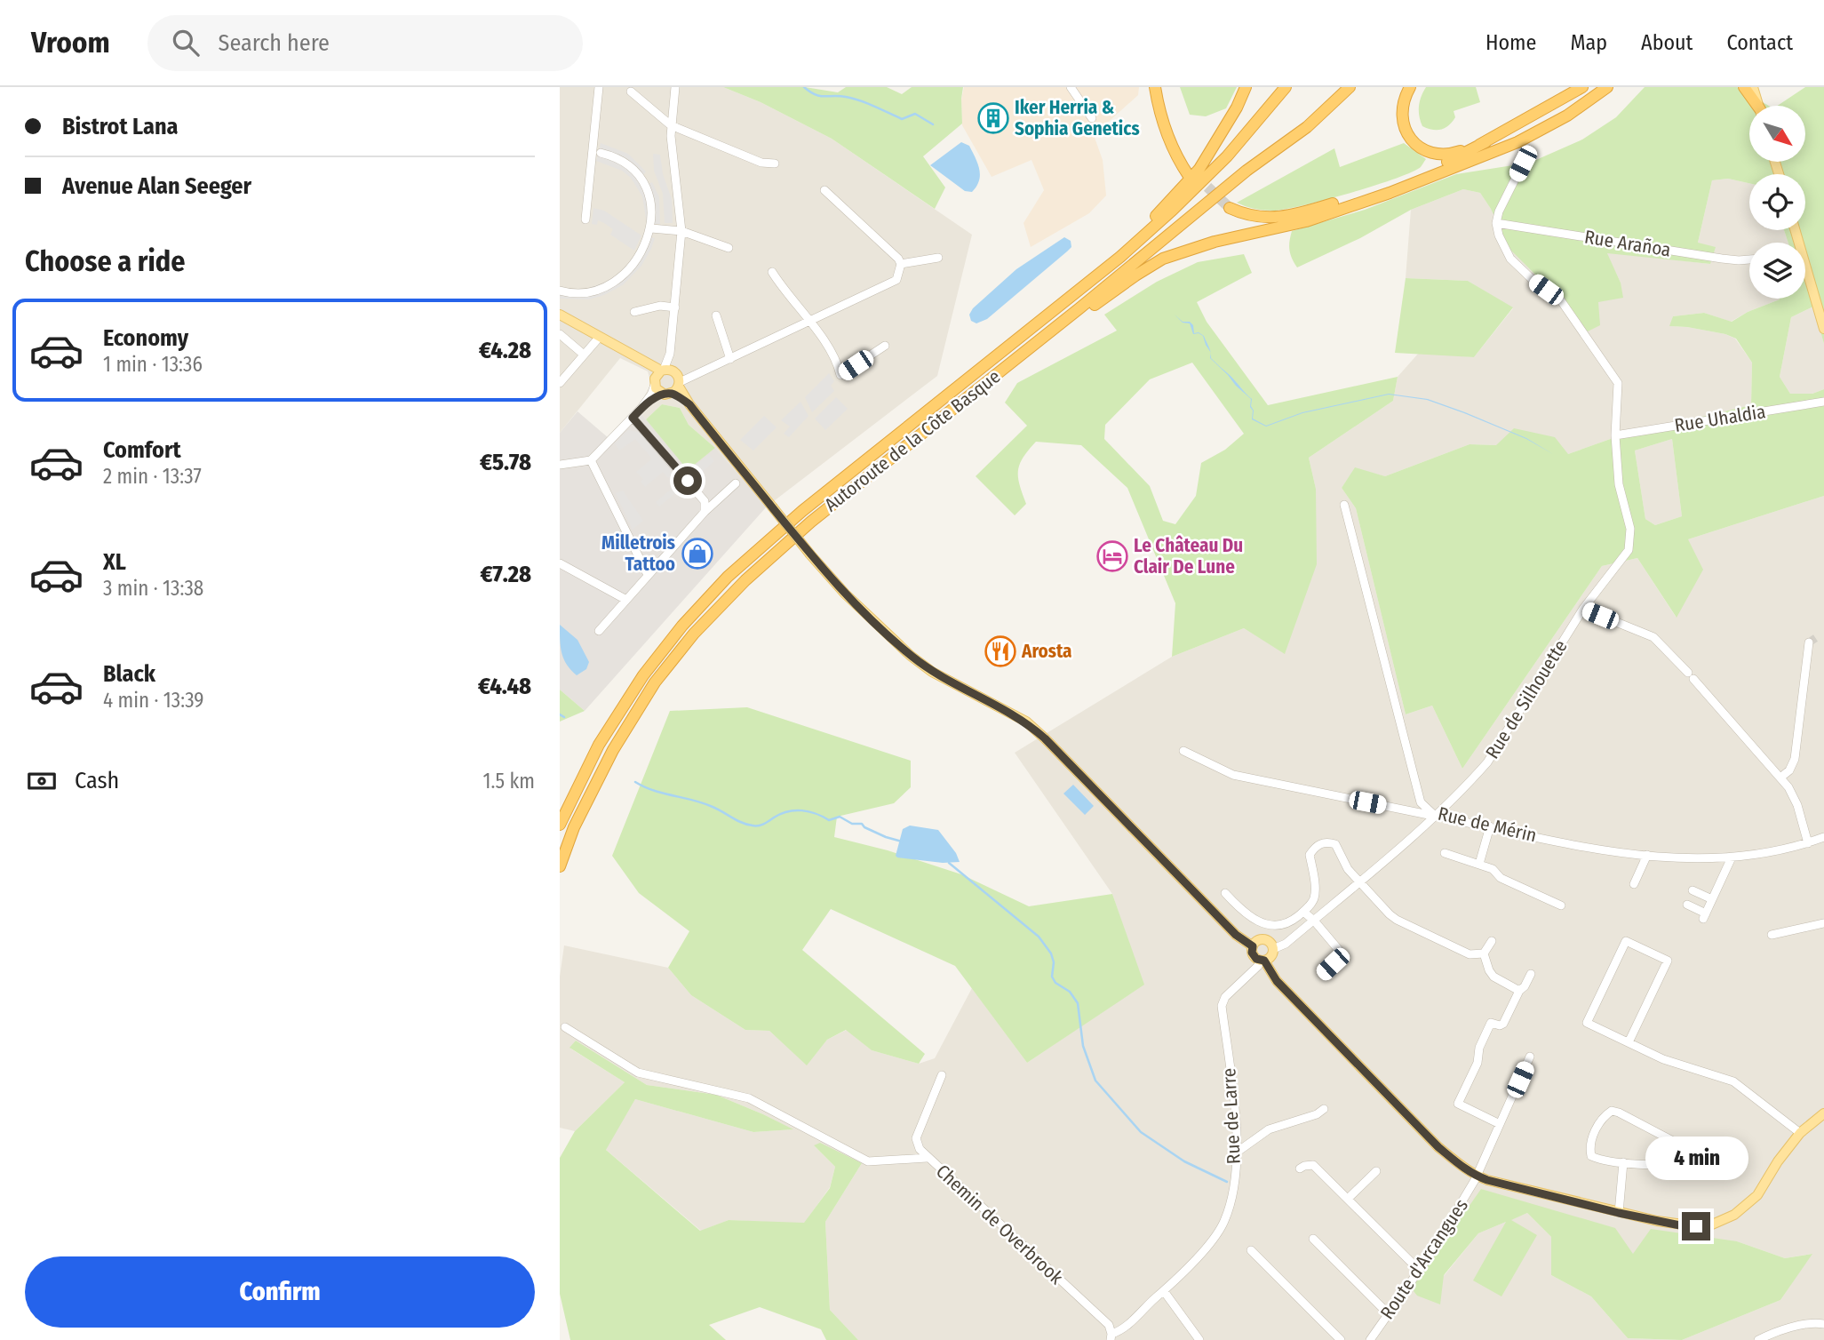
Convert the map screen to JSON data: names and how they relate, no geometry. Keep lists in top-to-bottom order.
{
  "streets": {
    "highway": ["Autoroute de la Côte Basque"],
    "street": [
      "Rue Arañoa",
      "Rue Uhaldia",
      "Rue de Silhouette",
      "Rue de Mérin",
      "Rue de Larre",
      "Chemin de Overbrook",
      "Route d'Arcangues"
    ]
  },
  "crossings": [
    ["Rue Arañoa", "Rue de Silhouette"],
    ["Rue Uhaldia", "Rue de Silhouette"],
    ["Rue de Silhouette", "Rue de Mérin"],
    ["Rue de Silhouette", "Rue de Larre"],
    ["Rue de Larre", "Chemin de Overbrook"]
  ],
  "places": {
    "building": ["Iker Herria & Sophia Genetics"],
    "shop": ["Milletrois Tattoo"],
    "hotel": ["Le Château Du Clair De Lune"],
    "restaurant": ["Arosta"]
  },
  "north": "bottom right",
  "page": {
    "header": "Vroom",
    "search": "Search here",
    "nav": [
      "Home",
      "Map",
      "About",
      "Contact"
    ],
    "banner": ["Bistrot Lana", "Avenue Alan Seeger"],
    "heading": "Choose a ride",
    "list": [
      {
        "name": "Economy",
        "note": "1 min · 13:36",
        "value": "€4.28"
      },
      {
        "name": "Comfort",
        "note": "2 min · 13:37",
        "value": "€5.78"
      },
      {
        "name": "XL",
        "note": "3 min · 13:38",
        "value": "€7.28"
      },
      {
        "name": "Black",
        "note": "4 min · 13:39",
        "value": "€4.48"
      }
    ],
    "pay": ["Cash", "1.5 km"],
    "bubble": "4 min",
    "buttons": "Confirm"
  }
}
